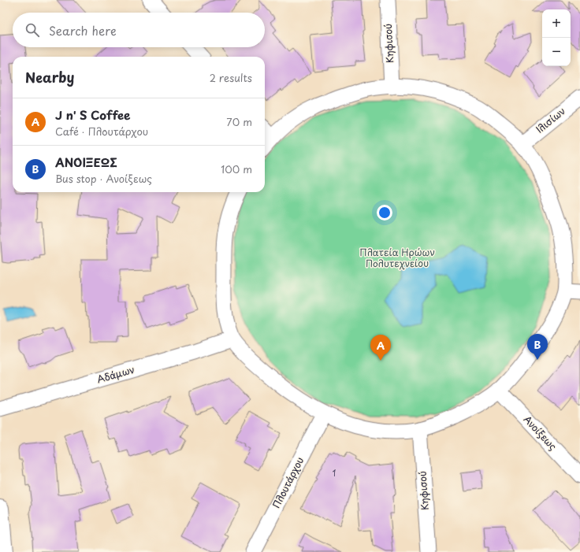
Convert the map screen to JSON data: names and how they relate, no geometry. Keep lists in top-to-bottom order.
{
  "streets": {
    "street": [
      "Κηφισού",
      "Ιλισίων",
      "Αδάμων",
      "Ανοίξεως",
      "Πλουτάρχου"
    ]
  },
  "parks": ["Πλατεία Ηρώων Πολυτεχνείου"],
  "house_numbers": ["1"],
  "page": {
    "map_buttons": ["+", "−"],
    "search": "Search here",
    "heading": ["Nearby", "2 results"],
    "list": [
      {
        "mark": "A",
        "name": "J n' S Coffee",
        "note": "Café · Πλουτάρχου",
        "value": "70 m"
      },
      {
        "mark": "B",
        "name": "ΑΝΟΙΞΕΩΣ",
        "note": "Bus stop · Ανοίξεως",
        "value": "100 m"
      }
    ],
    "pins": ["B", "A"]
  }
}
